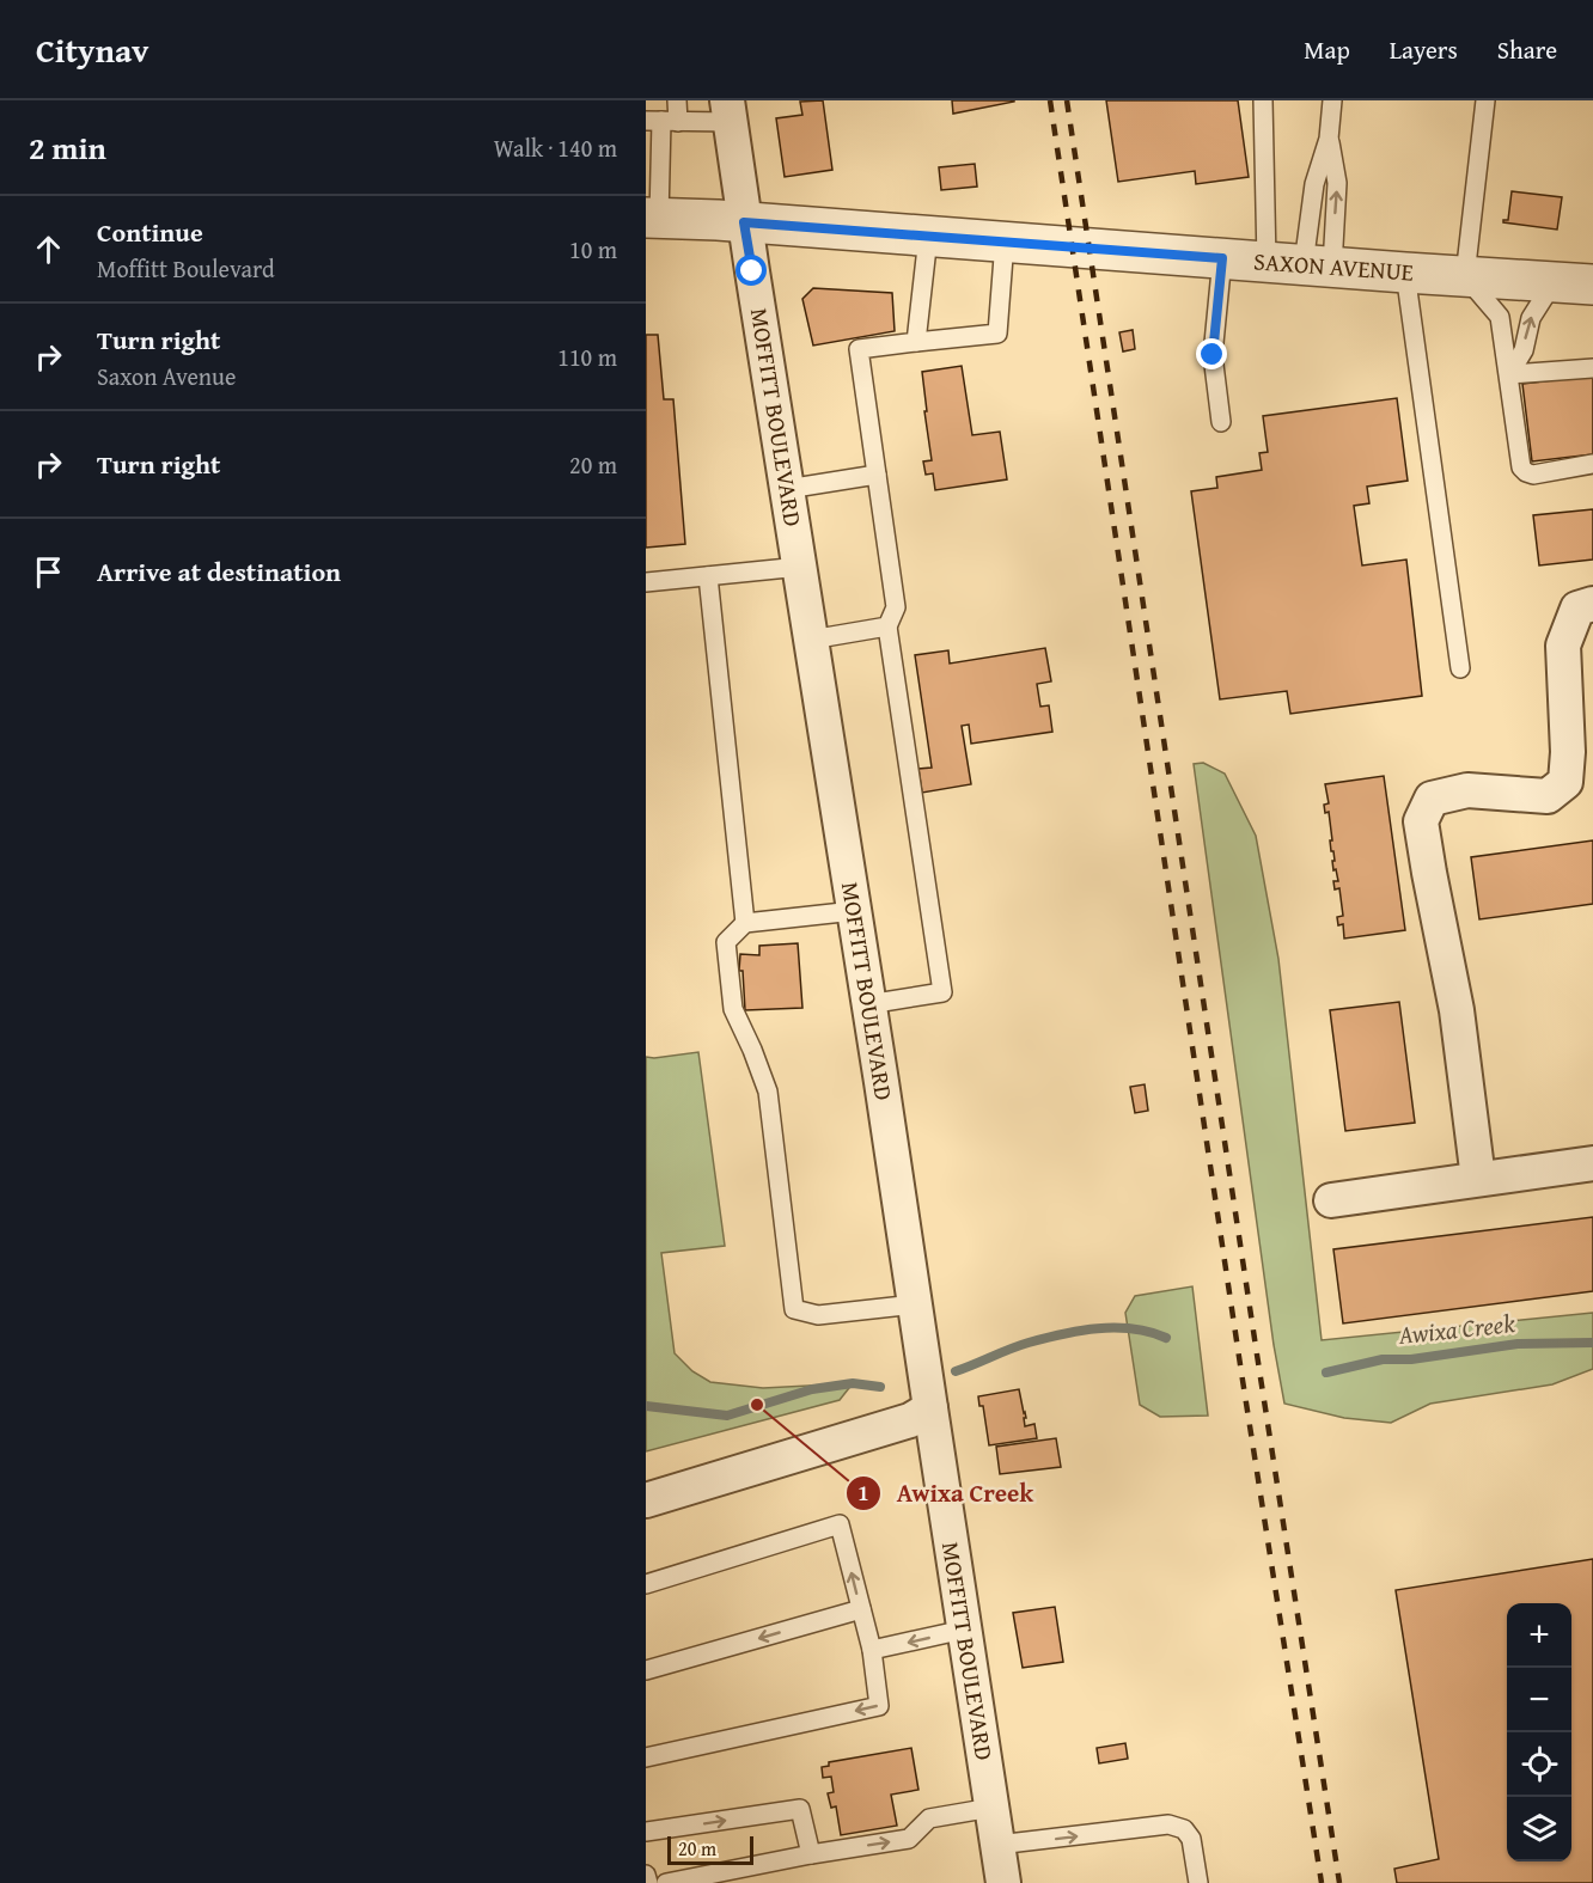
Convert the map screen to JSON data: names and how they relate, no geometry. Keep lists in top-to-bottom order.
{
  "streets": {
    "street": ["SAXON AVENUE", "MOFFITT BOULEVARD"]
  },
  "crossings": [
    ["SAXON AVENUE", "MOFFITT BOULEVARD"]
  ],
  "water": ["Awixa Creek"],
  "places": ["Awixa Creek"],
  "scale_bar": "20 m",
  "page": {
    "header": "Citynav",
    "nav": ["Map", "Layers", "Share"],
    "heading": ["2 min", "Walk · 140 m"],
    "list": [
      ["Continue", "Moffitt Boulevard", "10 m"],
      ["Turn right", "Saxon Avenue", "110 m"],
      ["Turn right", "20 m"],
      "Arrive at destination"
    ],
    "map_buttons": ["+", "−"],
    "scale": "20 m"
  }
}
